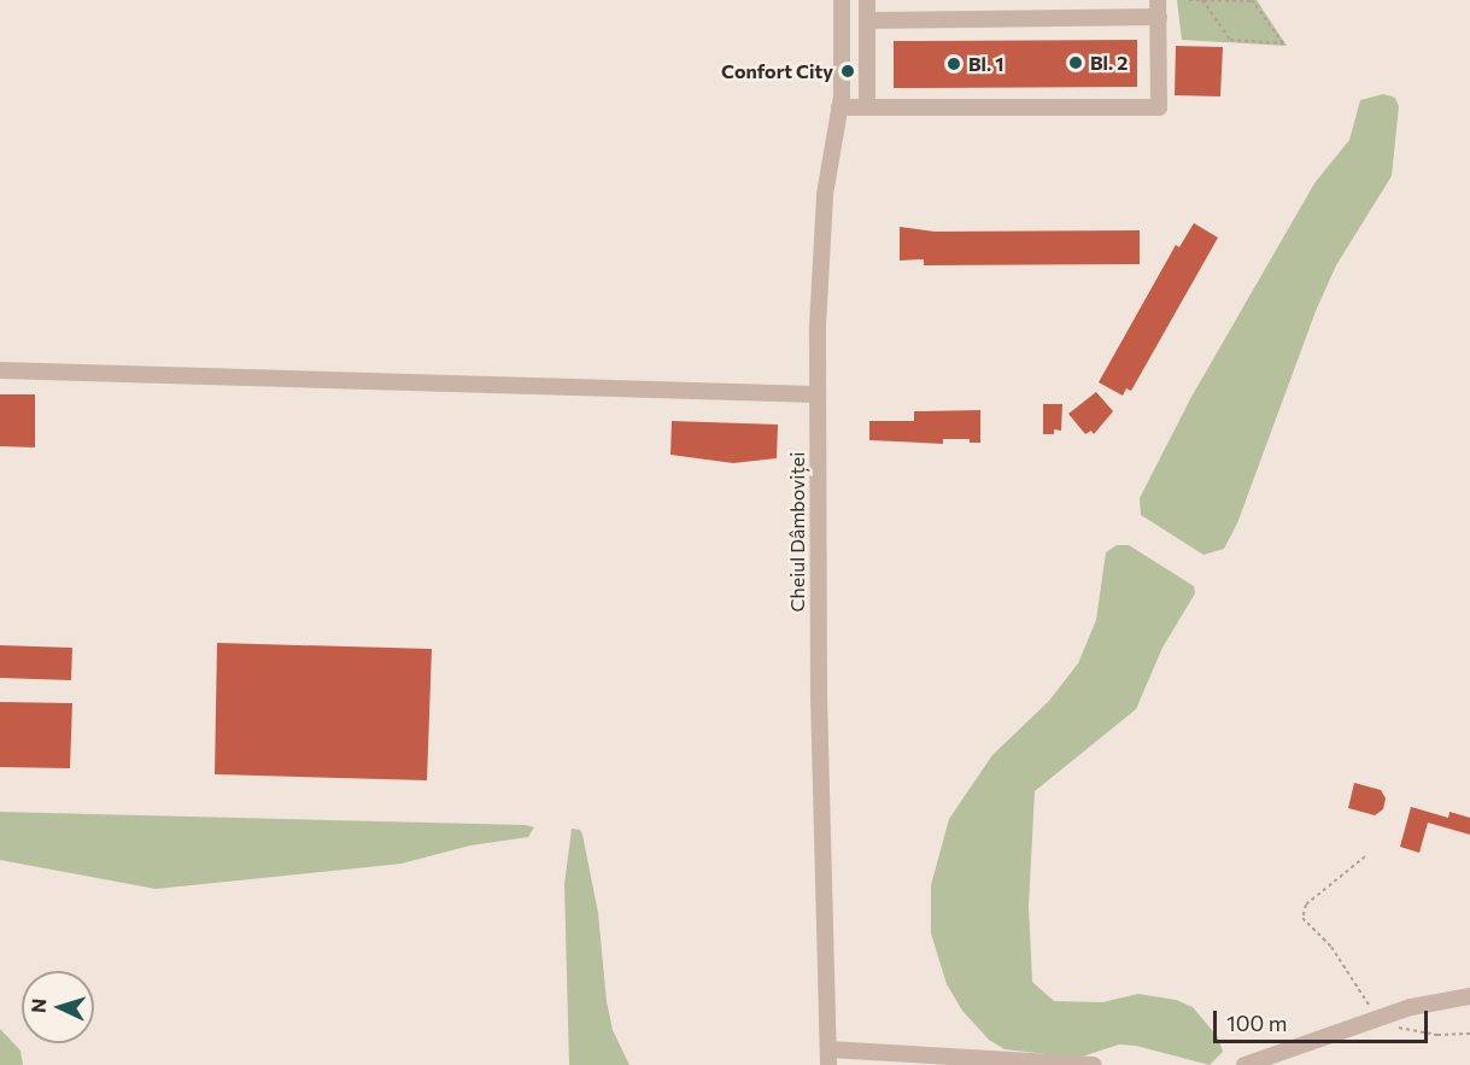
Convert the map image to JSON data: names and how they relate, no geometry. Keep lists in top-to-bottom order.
{
  "streets": {
    "street": ["Cheiul Dâmboviței"]
  },
  "places": ["Bl. 2", "Bl. 1", "Confort City"],
  "scale_bar": "100 m",
  "north": "left"
}
